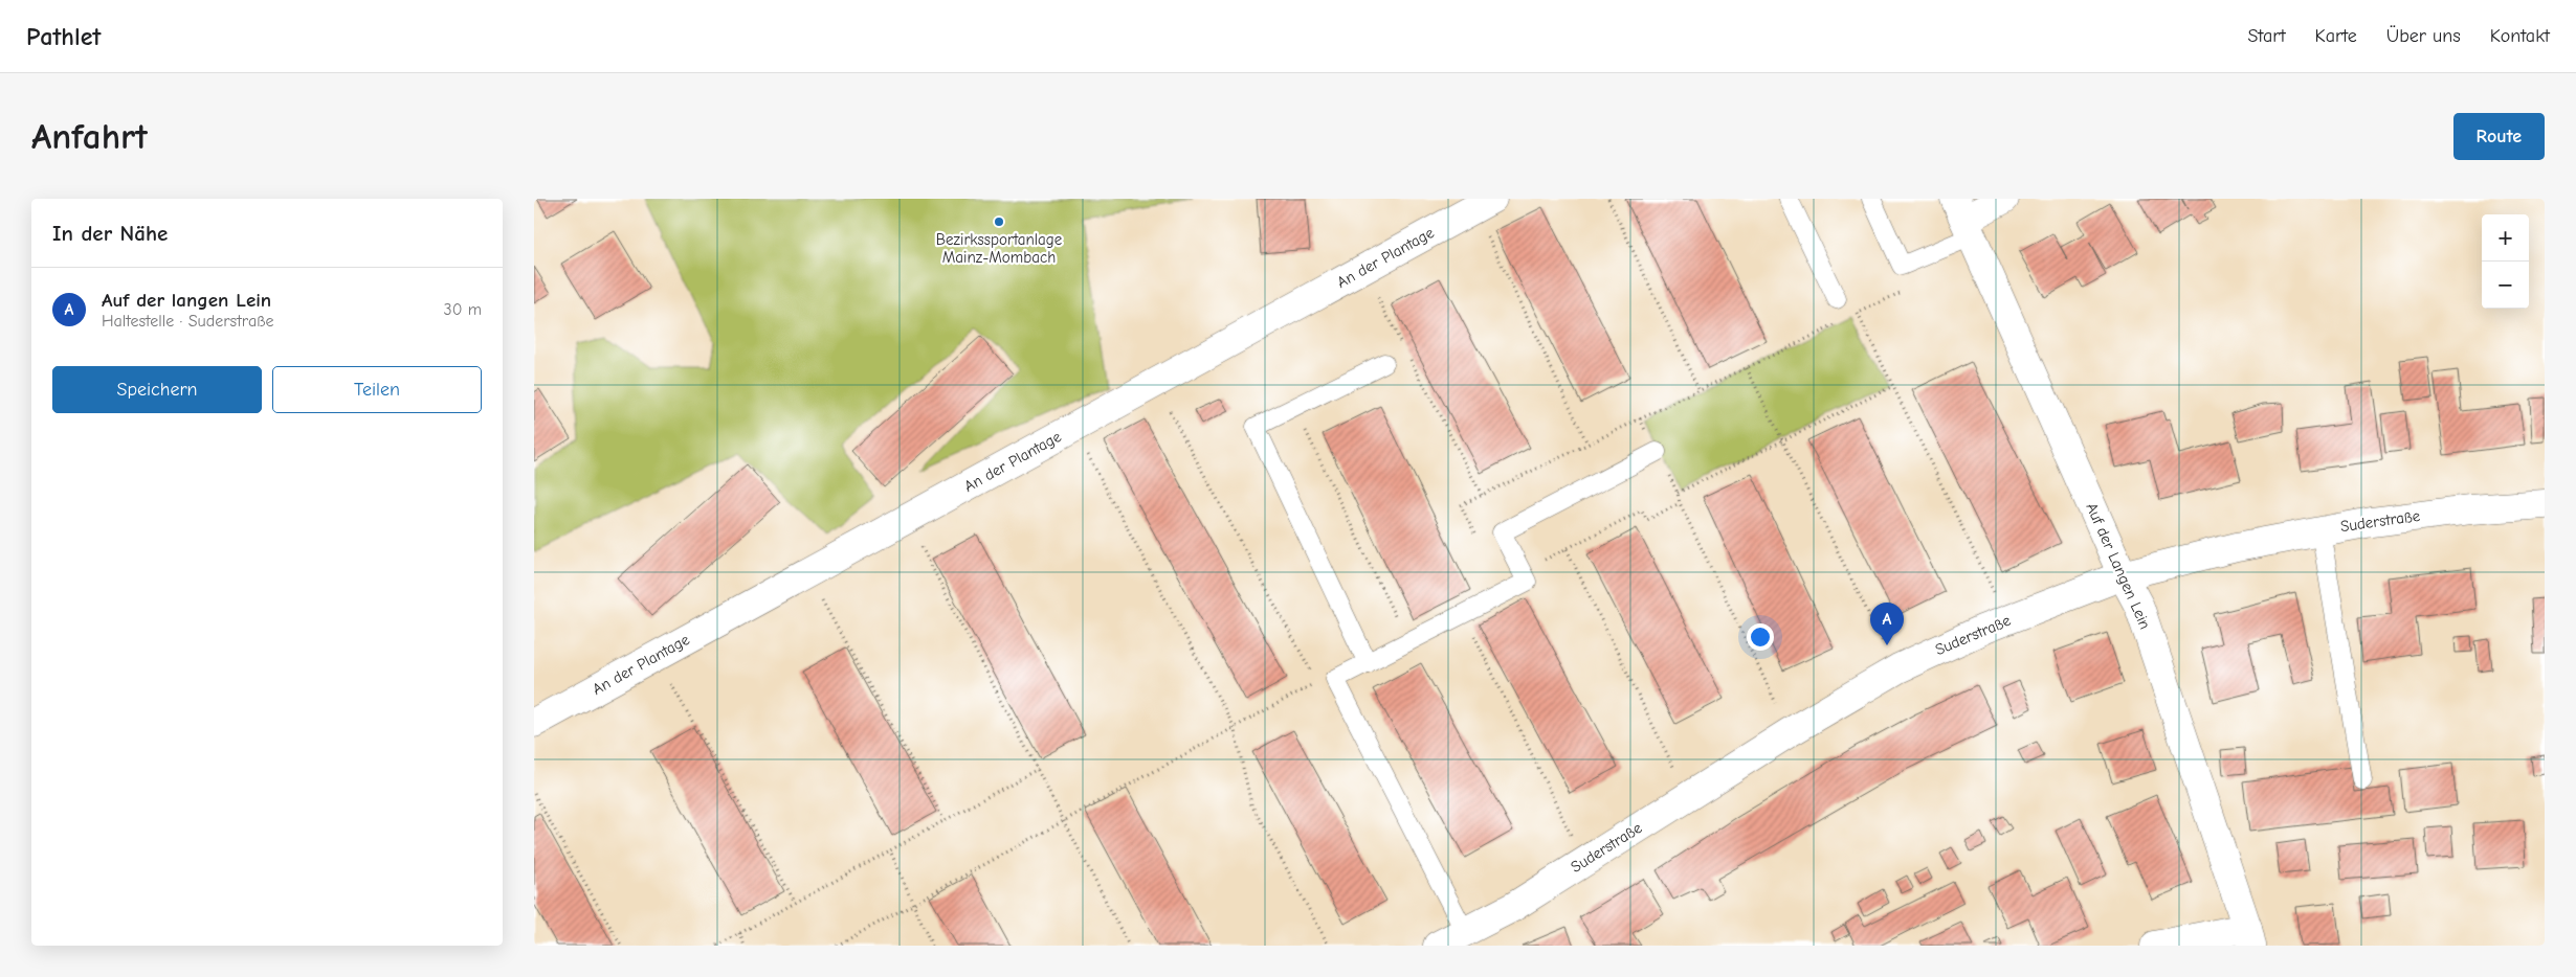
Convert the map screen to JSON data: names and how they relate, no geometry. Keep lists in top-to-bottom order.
{
  "streets": {
    "street": ["An der Plantage", "Suderstraße", "Auf der Langen Lein"]
  },
  "crossings": [
    ["Suderstraße", "Auf der Langen Lein"]
  ],
  "places": ["Bezirkssportanlage Mainz-Mombach"],
  "page": {
    "header": "Pathlet",
    "nav": [
      "Start",
      "Karte",
      "Über uns",
      "Kontakt"
    ],
    "buttons": [
      "Route",
      ["Speichern", "Teilen"]
    ],
    "title": "Anfahrt",
    "heading": "In der Nähe",
    "map_buttons": ["+", "−"],
    "list": [
      {
        "mark": "A",
        "name": "Auf der langen Lein",
        "note": "Haltestelle · Suderstraße",
        "value": "30 m"
      }
    ],
    "pins": "A"
  }
}
